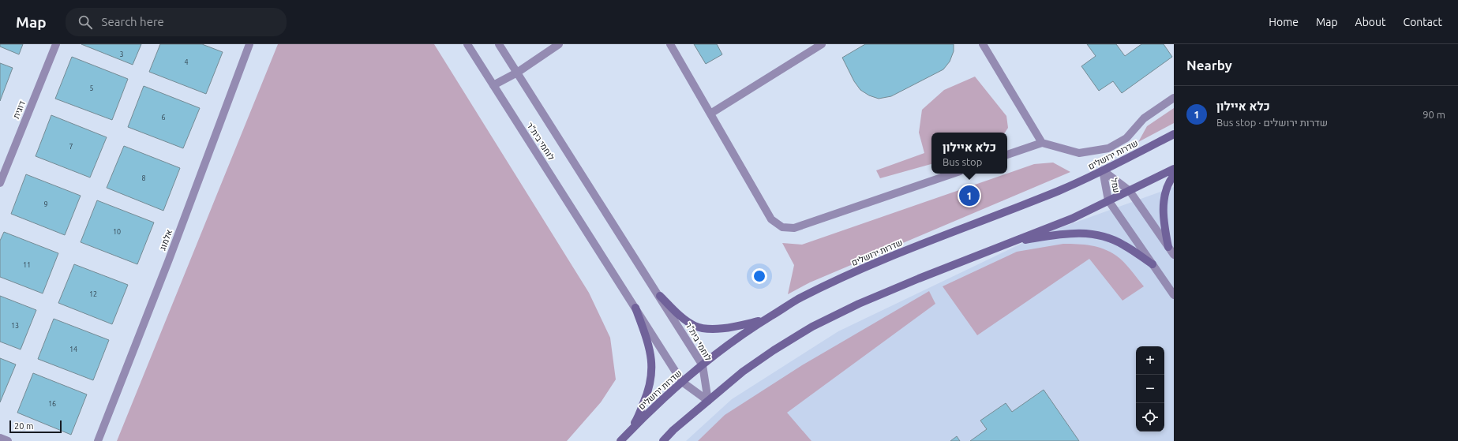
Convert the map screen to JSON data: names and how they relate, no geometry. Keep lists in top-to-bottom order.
{
  "streets": {
    "main road": ["שדרות ירושלים"],
    "street": [
      "דוגית",
      "לוחמי בית\"ר",
      "עמל",
      "אלמוג"
    ]
  },
  "crossings": [
    ["לוחמי בית\"ר", "שדרות ירושלים"],
    ["שדרות ירושלים", "עמל"]
  ],
  "house_numbers": [
    "3",
    "4",
    "5",
    "6",
    "7",
    "8",
    "9",
    "10",
    "11",
    "12",
    "13",
    "14",
    "16"
  ],
  "scale_bar": "20 m",
  "page": {
    "header": "Map",
    "search": "Search here",
    "nav": [
      "Home",
      "Map",
      "About",
      "Contact"
    ],
    "heading": "Nearby",
    "list": [
      {
        "mark": "1",
        "name": "כלא איילון",
        "note": "Bus stop · שדרות ירושלים",
        "value": "90 m"
      }
    ],
    "popup": ["כלא איילון", "Bus stop"],
    "pins": "1",
    "map_buttons": ["+", "−"],
    "scale": "20 m"
  }
}
